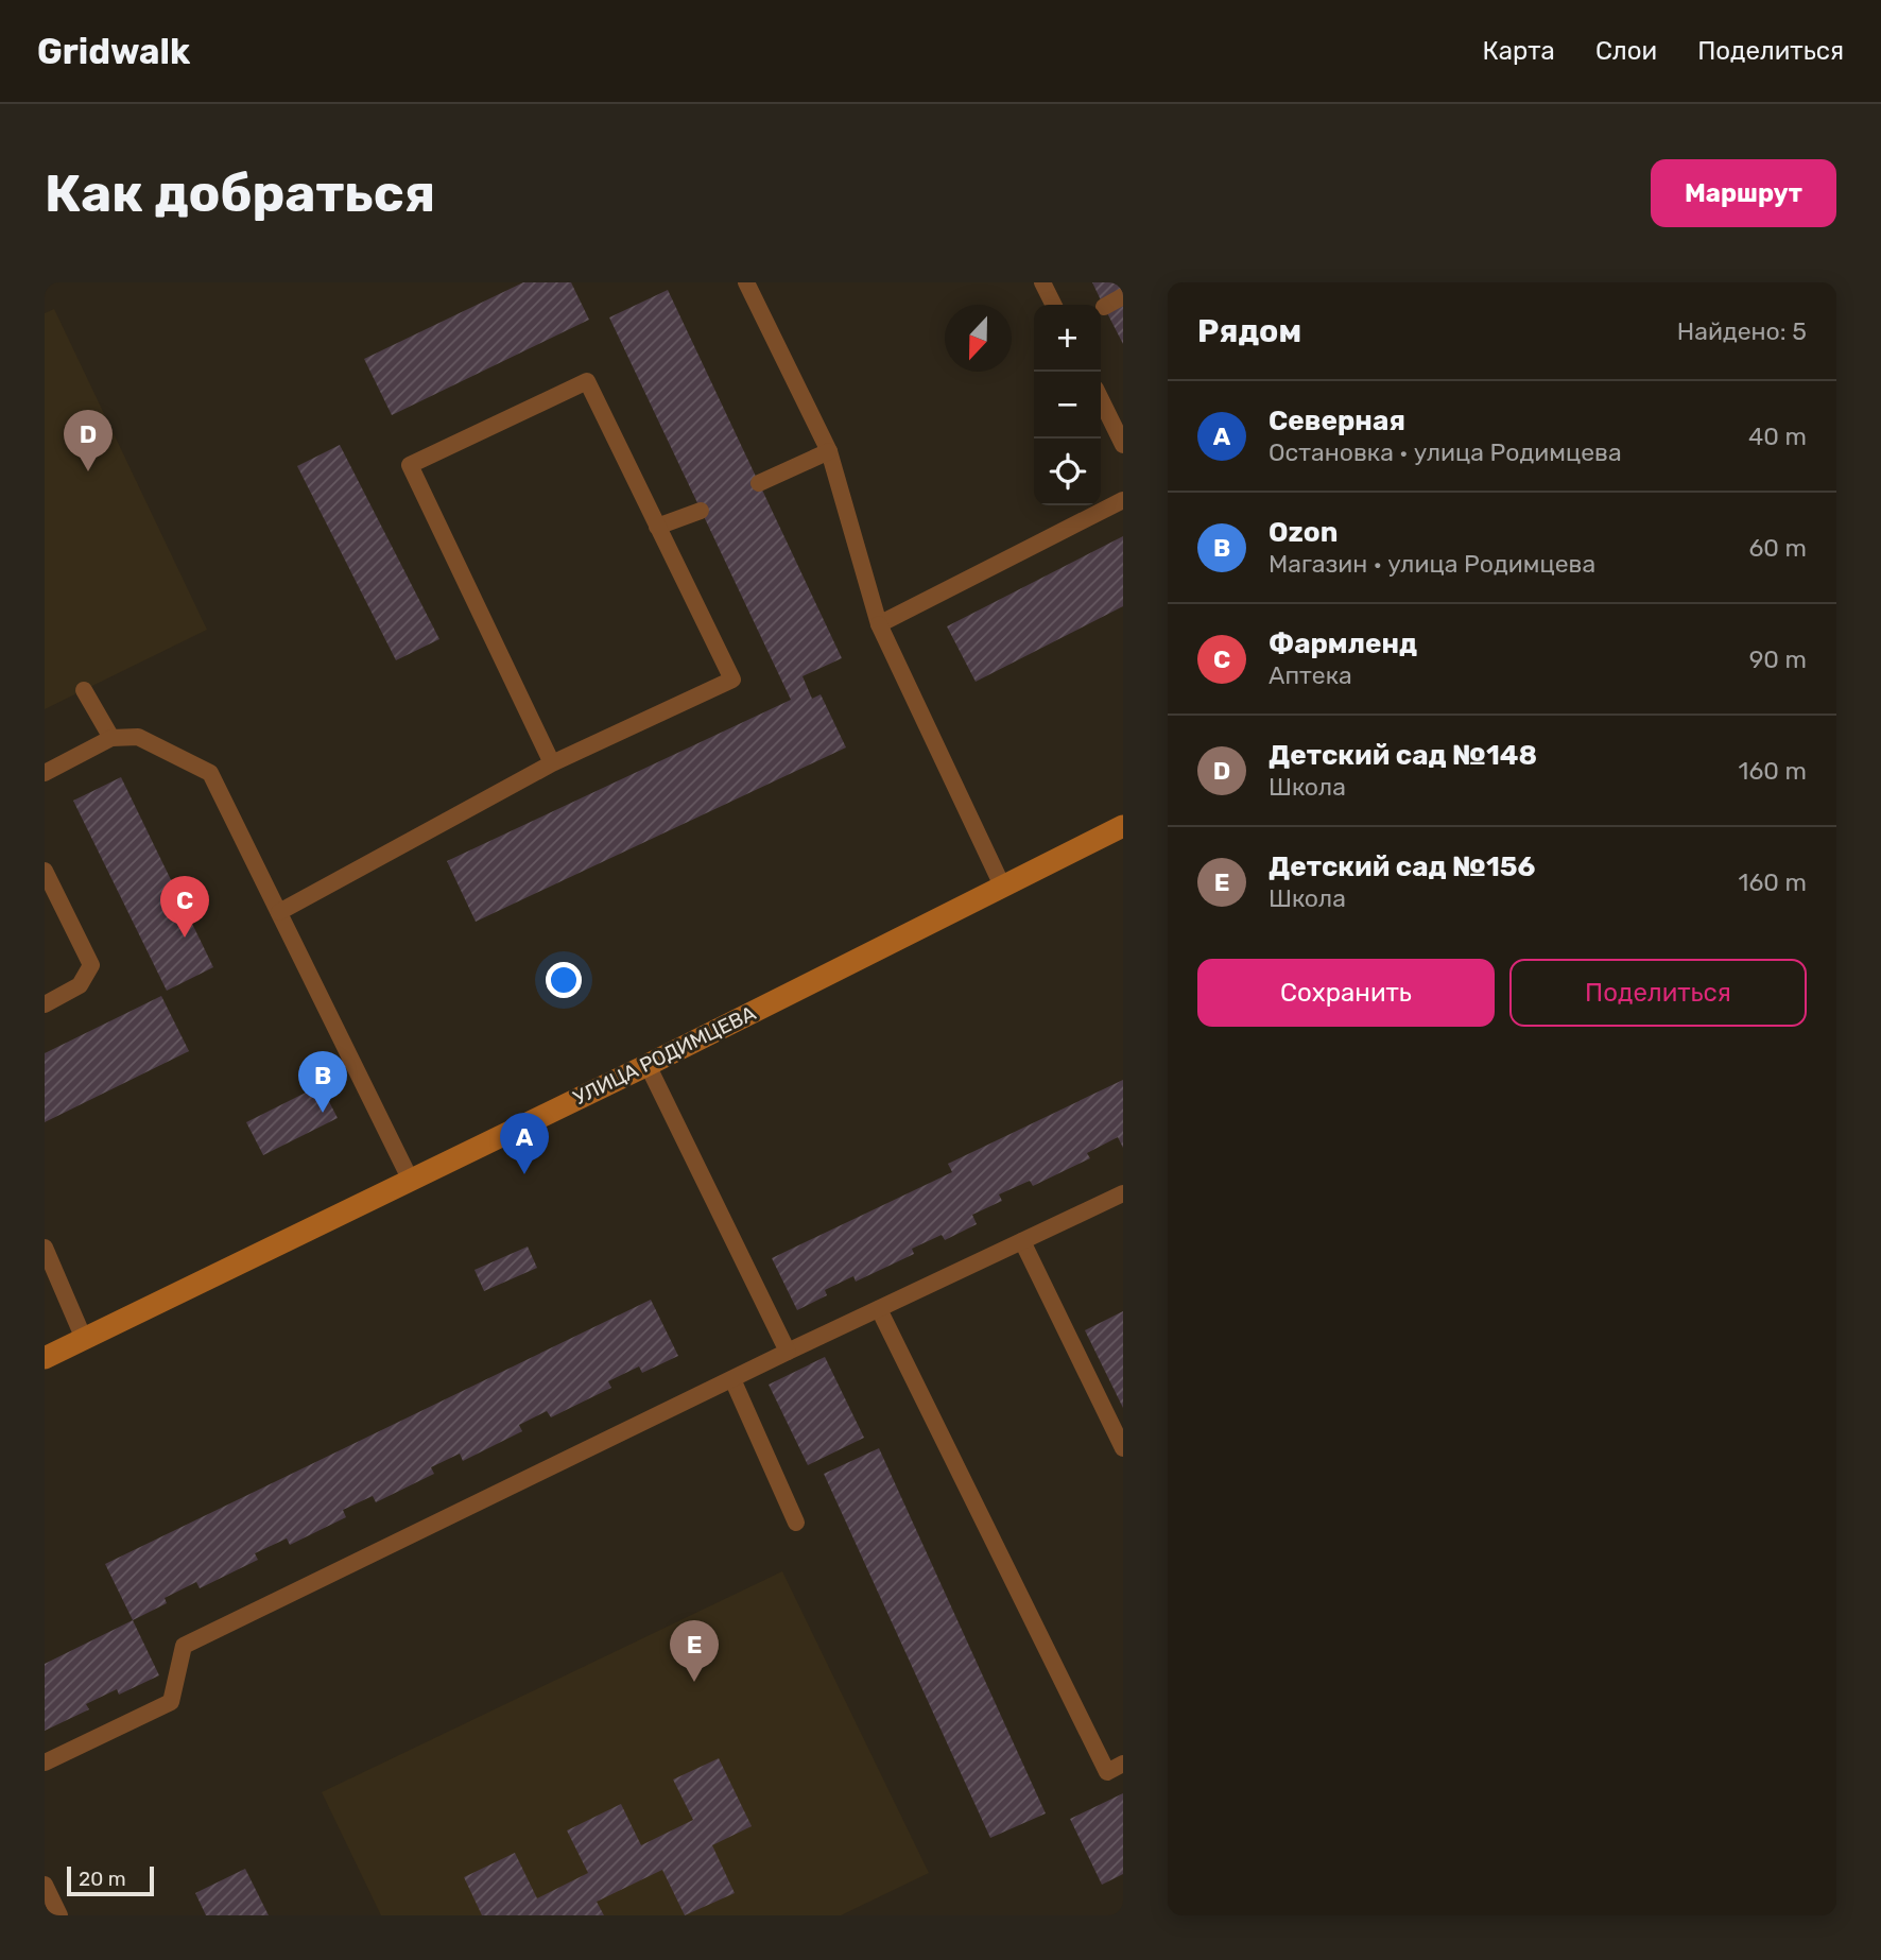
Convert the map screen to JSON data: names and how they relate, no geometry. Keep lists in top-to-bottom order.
{
  "streets": {
    "main road": ["УЛИЦА РОДИМЦЕВА"]
  },
  "scale_bar": "20 m",
  "north": "bottom",
  "page": {
    "header": "Gridwalk",
    "nav": ["Карта", "Слои", "Поделиться"],
    "buttons": [
      "Маршрут",
      ["Сохранить", "Поделиться"]
    ],
    "title": "Как добраться",
    "heading": ["Рядом", "Найдено: 5"],
    "map_buttons": ["+", "−"],
    "list": [
      {
        "mark": "A",
        "name": "Северная",
        "note": "Остановка · улица Родимцева",
        "value": "40 m"
      },
      {
        "mark": "B",
        "name": "Ozon",
        "note": "Магазин · улица Родимцева",
        "value": "60 m"
      },
      {
        "mark": "C",
        "name": "Фармленд",
        "note": "Аптека",
        "value": "90 m"
      },
      {
        "mark": "D",
        "name": "Детский сад №148",
        "note": "Школа",
        "value": "160 m"
      },
      {
        "mark": "E",
        "name": "Детский сад №156",
        "note": "Школа",
        "value": "160 m"
      }
    ],
    "pins": [
      "D",
      "C",
      "B",
      "A",
      "E"
    ],
    "scale": "20 m"
  }
}
